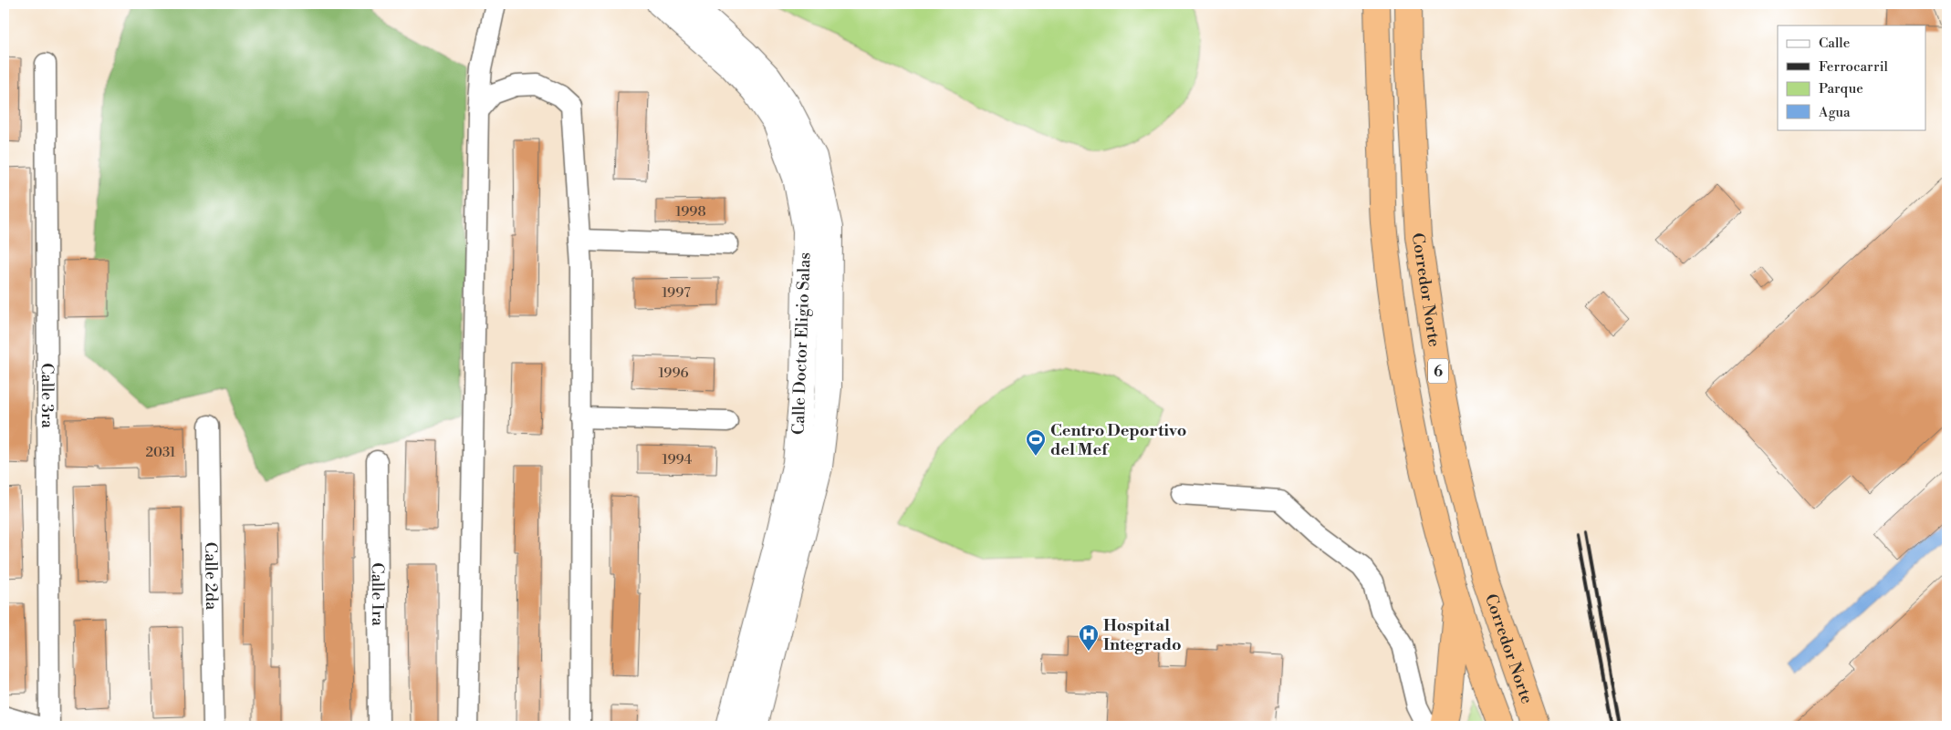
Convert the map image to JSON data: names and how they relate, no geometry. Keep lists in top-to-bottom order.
{
  "streets": {
    "highway": ["Corredor Norte", "6"],
    "street": [
      "Calle Doctor Eligio Salas",
      "Calle 3ra",
      "Calle 2da",
      "Calle 1ra"
    ]
  },
  "places": {
    "sports": ["Centro Deportivo del Mef"],
    "hospital": ["Hospital Integrado"]
  },
  "house_numbers": [
    "1998",
    "1997",
    "1996",
    "2031",
    "1994"
  ],
  "legend": [
    "Calle",
    "Ferrocarril",
    "Parque",
    "Agua"
  ]
}
